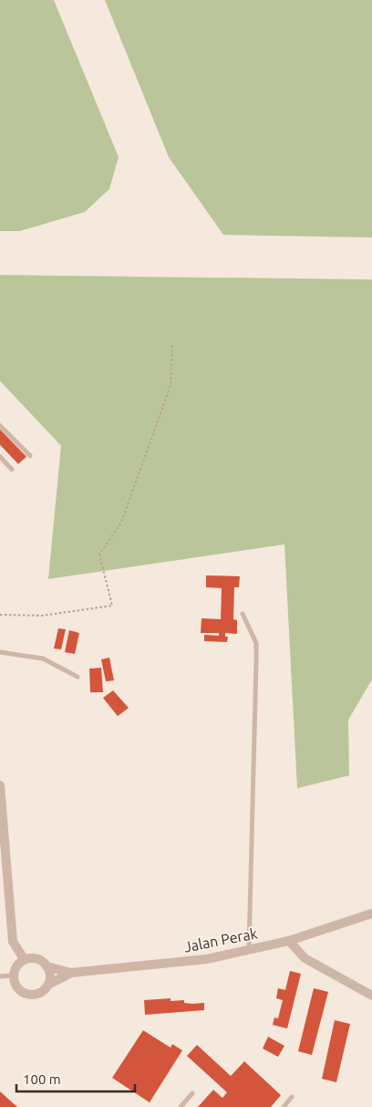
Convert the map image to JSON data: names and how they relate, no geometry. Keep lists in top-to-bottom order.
{
  "streets": {
    "street": ["Jalan Perak"]
  },
  "scale_bar": "100 m"
}
